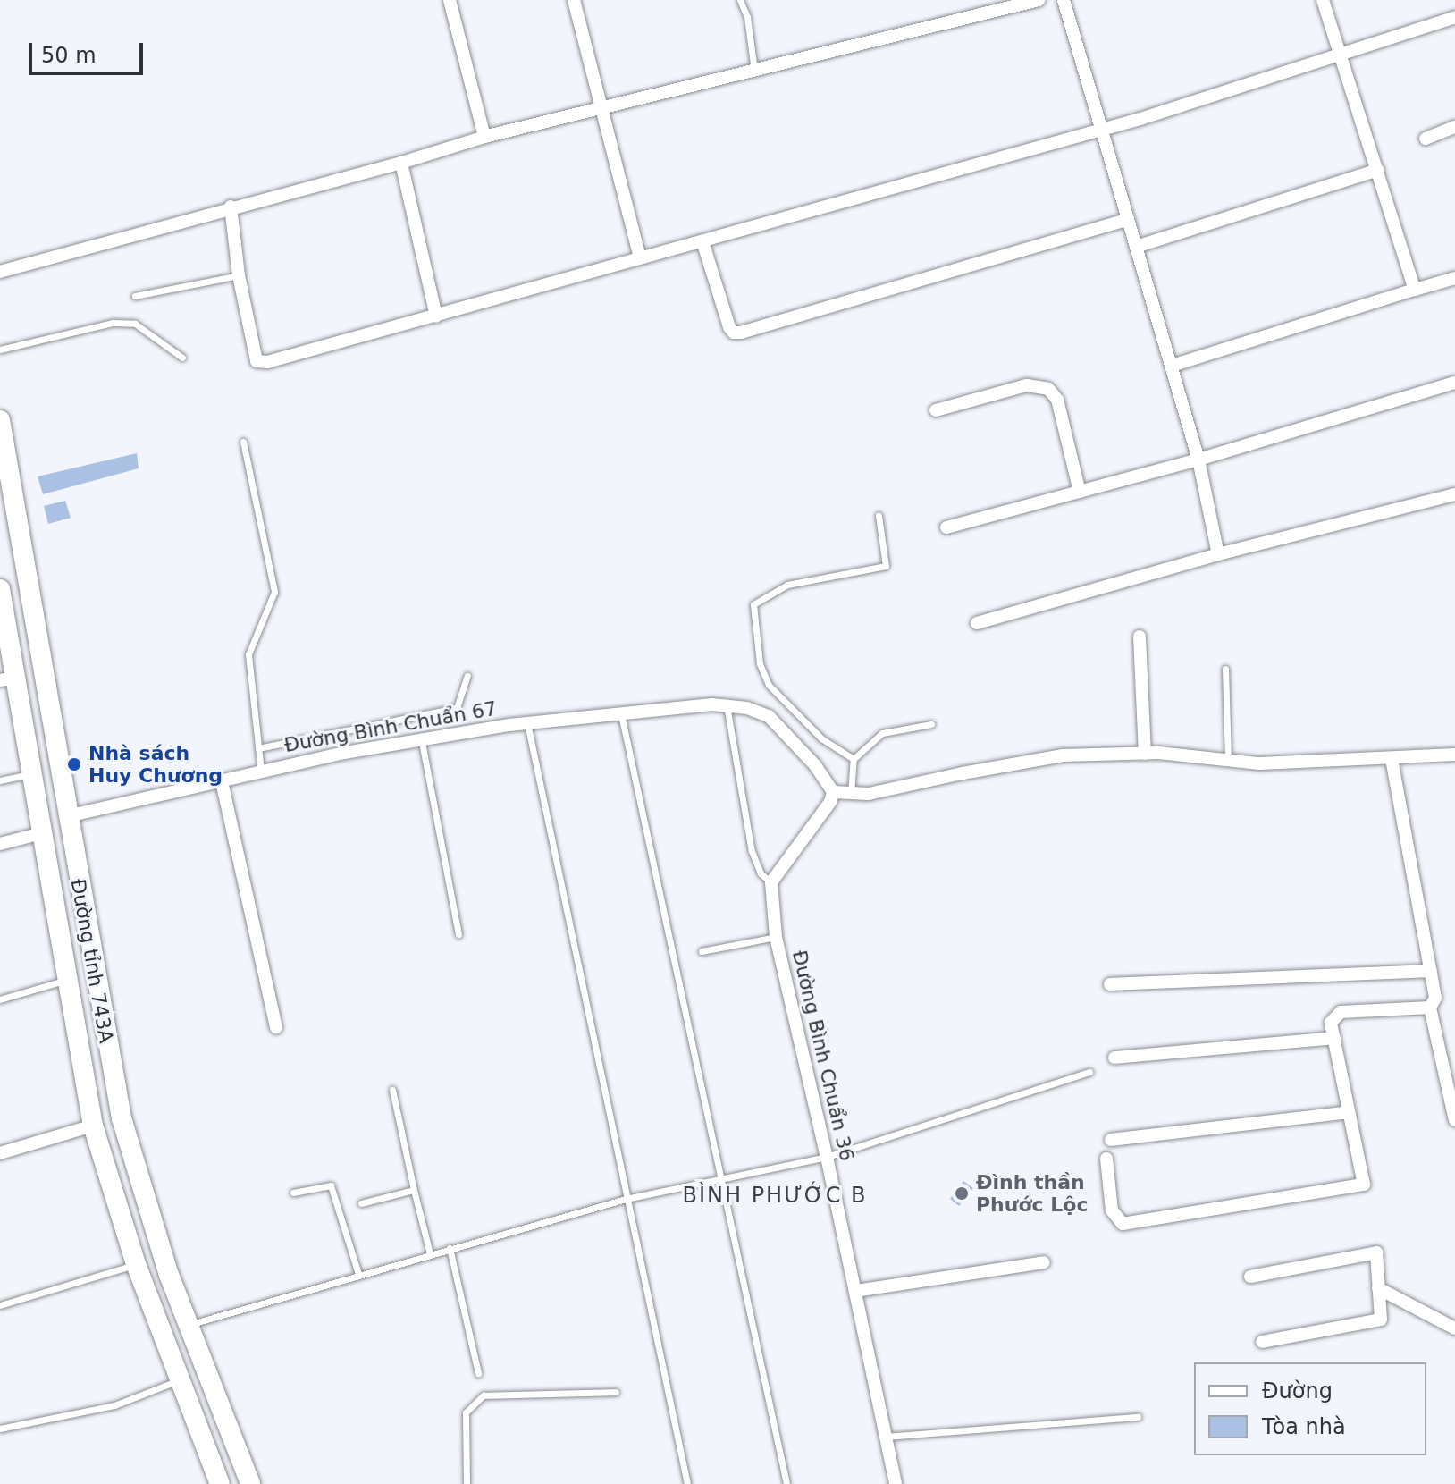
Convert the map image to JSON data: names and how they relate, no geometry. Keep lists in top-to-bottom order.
{
  "streets": {
    "main road": ["Đường tỉnh 743A"],
    "street": ["Đường Bình Chuẩn 67", "Đường Bình Chuẩn 36"]
  },
  "crossings": [
    ["Đường Bình Chuẩn 67", "Đường tỉnh 743A"]
  ],
  "districts": ["BÌNH PHƯỚC B"],
  "places": ["Nhà sách Huy Chương", "Đình thần Phước Lộc"],
  "legend": ["Đường", "Tòa nhà"],
  "scale_bar": "50 m"
}
